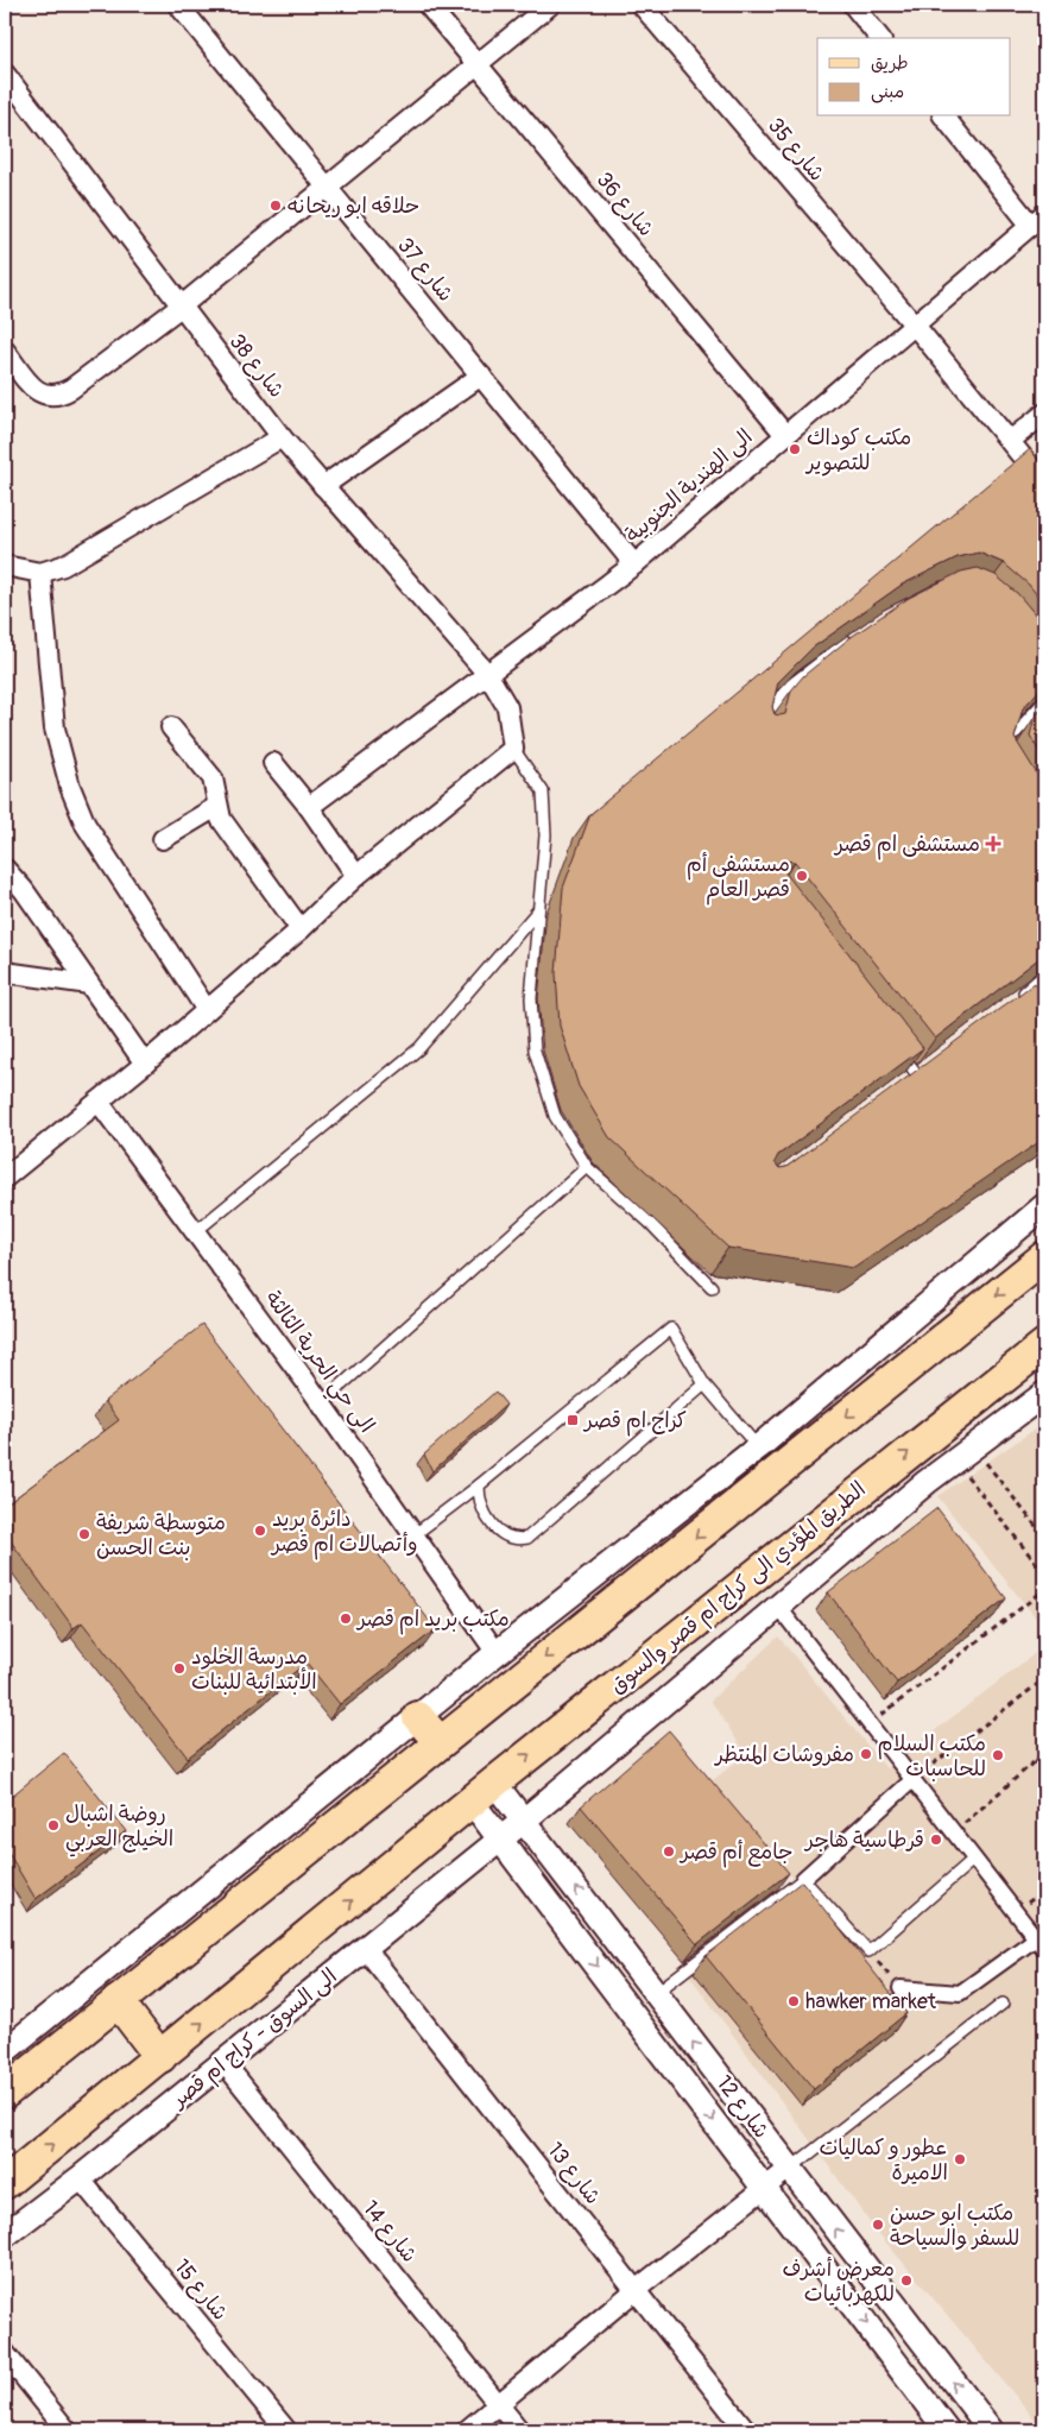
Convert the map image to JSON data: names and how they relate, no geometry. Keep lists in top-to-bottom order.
{
  "streets": {
    "main road": ["الطريق المؤدي الى كراج ام قصر والسوق"],
    "street": [
      "شارع 35",
      "شارع 36",
      "شارع 37",
      "شارع 38",
      "الى الهندية الجنوبية",
      "الى حي الحرية الثالثة",
      "الى السوق - كراج ام قصر",
      "شارع 12",
      "شارع 13",
      "شارع 14",
      "شارع 15"
    ]
  },
  "crossings": [
    ["شارع 35", "الى الهندية الجنوبية"],
    ["شارع 36", "الى الهندية الجنوبية"],
    ["شارع 37", "الى الهندية الجنوبية"],
    ["شارع 38", "الى الهندية الجنوبية"],
    ["الطريق المؤدي الى كراج ام قصر والسوق", "شارع 12"],
    ["الى السوق - كراج ام قصر", "شارع 12"],
    ["الى السوق - كراج ام قصر", "شارع 13"],
    ["الى السوق - كراج ام قصر", "شارع 14"],
    ["الى السوق - كراج ام قصر", "شارع 15"]
  ],
  "places": {
    "other": [
      "حلاقه ابو ريحانه",
      "مكتب كوداك للتصوير",
      "مستشفى أم قصر العام",
      "دائرة بريد وأتصالات ام قصر",
      "متوسطة شريفة بنت الحسن",
      "مكتب بريد ام قصر",
      "مدرسة الخلود الأبتدائية للبنات",
      "مفروشات المنتظر",
      "مكتب السلام للحاسبات",
      "روضة اشبال الخيلج العربي",
      "قرطاسية هاجر",
      "جامع أم قصر",
      "hawker market",
      "عطور و كماليات الاميرة",
      "مكتب ابو حسن للسفر والسياحة",
      "معرض أشرف للكهربائيات"
    ],
    "health": ["مستشفى ام قصر"],
    "transit": ["كراج ام قصر"]
  },
  "legend": ["طريق", "مبنى"]
}
